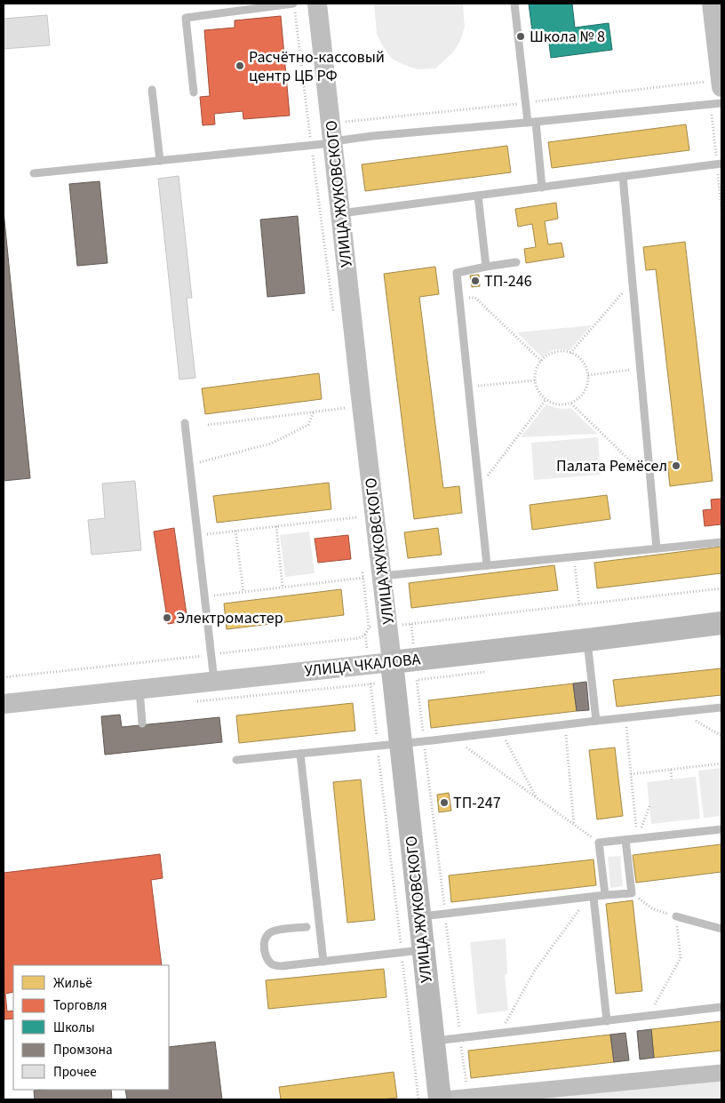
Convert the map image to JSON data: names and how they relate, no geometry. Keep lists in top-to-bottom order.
{
  "streets": {
    "main road": ["УЛИЦА ЖУКОВСКОГО", "УЛИЦА ЧКАЛОВА"]
  },
  "crossings": [
    ["УЛИЦА ЖУКОВСКОГО", "УЛИЦА ЧКАЛОВА"]
  ],
  "places": [
    "Школа № 8",
    "Расчётно-кассовый центр ЦБ РФ",
    "ТП-246",
    "Палата Ремёсел",
    "Электромастер",
    "ТП-247"
  ],
  "legend": [
    "Жильё",
    "Торговля",
    "Школы",
    "Промзона",
    "Прочее"
  ]
}
